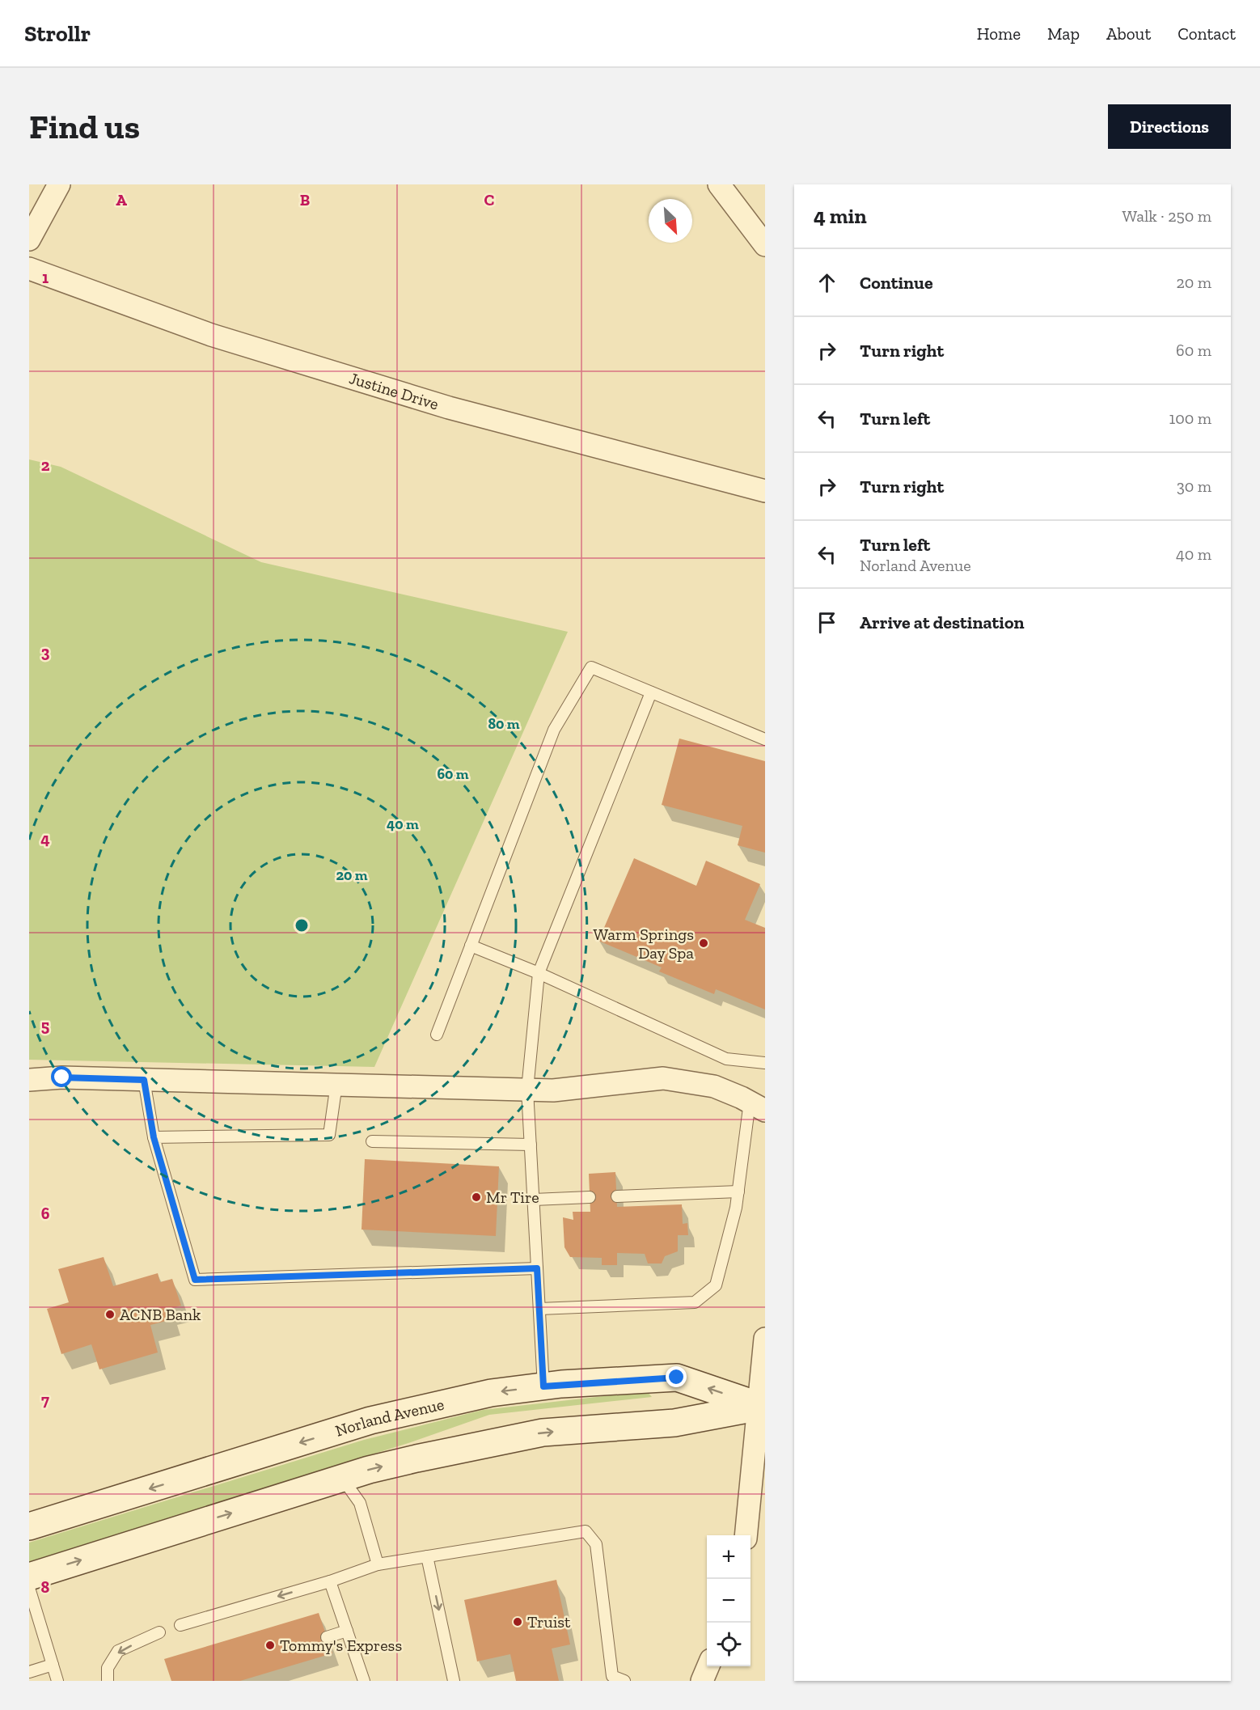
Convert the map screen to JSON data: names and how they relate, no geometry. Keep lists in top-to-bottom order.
{
  "streets": {
    "main road": ["Norland Avenue"],
    "street": ["Justine Drive"]
  },
  "places": [
    "Warm Springs Day Spa",
    "Mr Tire",
    "ACNB Bank",
    "Truist",
    "Tommy's Express"
  ],
  "north": "bottom right",
  "page": {
    "header": "Strollr",
    "nav": [
      "Home",
      "Map",
      "About",
      "Contact"
    ],
    "buttons": "Directions",
    "title": "Find us",
    "heading": ["4 min", "Walk · 250 m"],
    "list": [
      ["Continue", "20 m"],
      ["Turn right", "60 m"],
      ["Turn left", "100 m"],
      ["Turn right", "30 m"],
      ["Turn left", "Norland Avenue", "40 m"],
      "Arrive at destination"
    ],
    "map_buttons": ["+", "−"]
  },
  "grid": {
    "columns": ["A", "B", "C"],
    "rows": [
      "1",
      "2",
      "3",
      "4",
      "5",
      "6",
      "7",
      "8"
    ]
  },
  "rings": [
    "80 m",
    "60 m",
    "40 m",
    "20 m"
  ]
}
